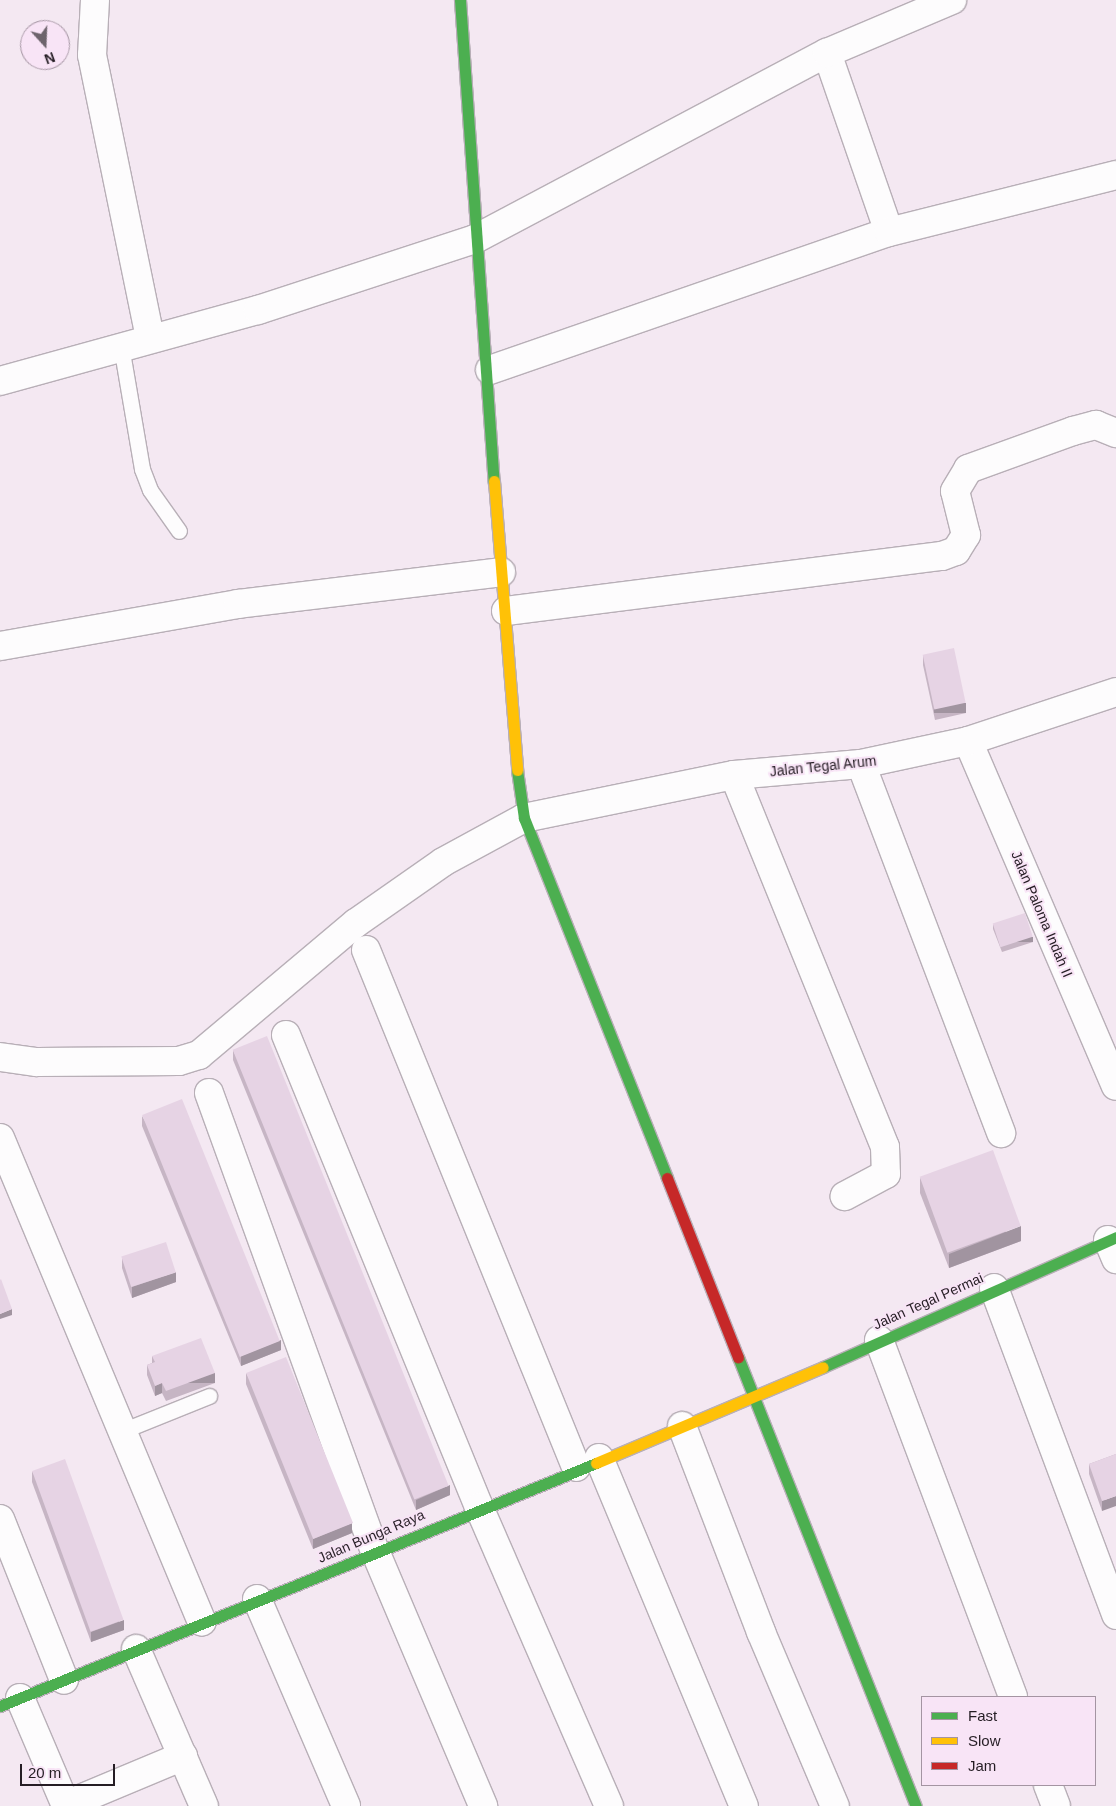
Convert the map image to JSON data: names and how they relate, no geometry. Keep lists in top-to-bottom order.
{
  "streets": {
    "street": [
      "Jalan Tegal Arum",
      "Jalan Paloma Indah II",
      "Jalan Tegal Permai",
      "Jalan Bunga Raya"
    ]
  },
  "crossings": [
    ["Jalan Tegal Arum", "Jalan Paloma Indah II"],
    ["Jalan Tegal Permai", "Jalan Bunga Raya"]
  ],
  "legend": ["Fast", "Slow", "Jam"],
  "scale_bar": "20 m",
  "north": "bottom"
}
